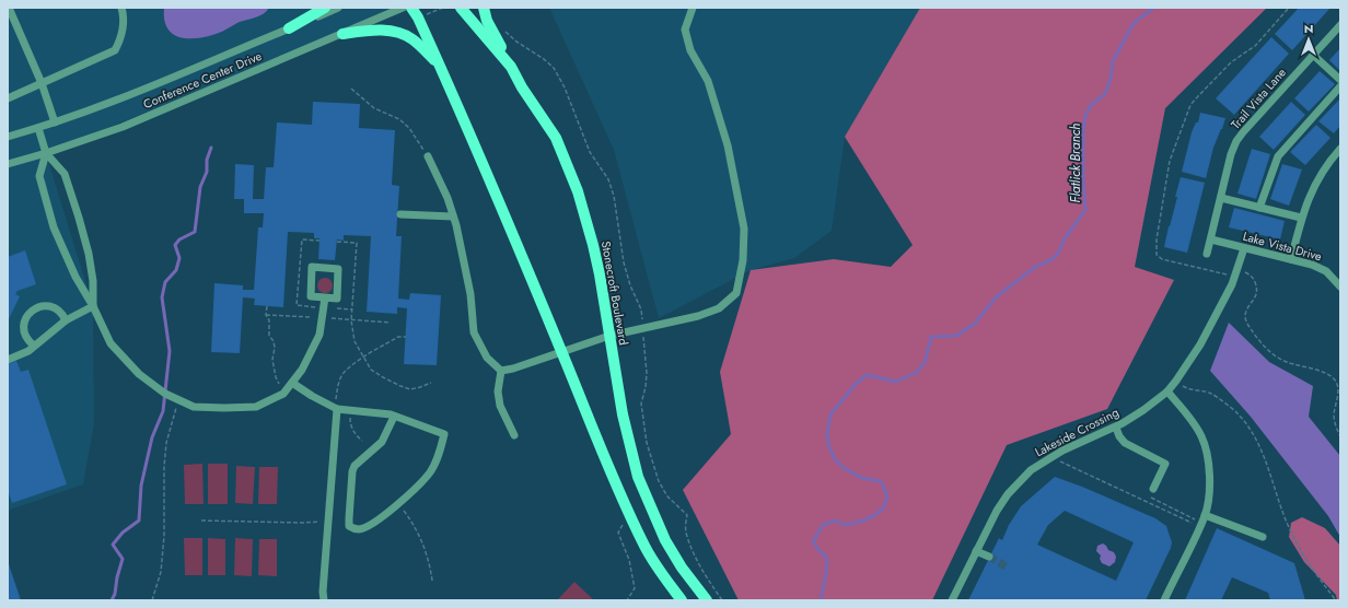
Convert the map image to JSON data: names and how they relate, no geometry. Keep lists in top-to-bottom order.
{
  "streets": {
    "main road": ["Stonecroft Boulevard"],
    "street": [
      "Conference Center Drive",
      "Trail Vista Lane",
      "Lake Vista Drive",
      "Lakeside Crossing"
    ]
  },
  "crossings": [
    ["Trail Vista Lane", "Lake Vista Drive"],
    ["Lake Vista Drive", "Lakeside Crossing"]
  ],
  "water": ["Flatlick Branch"],
  "north": "top"
}
